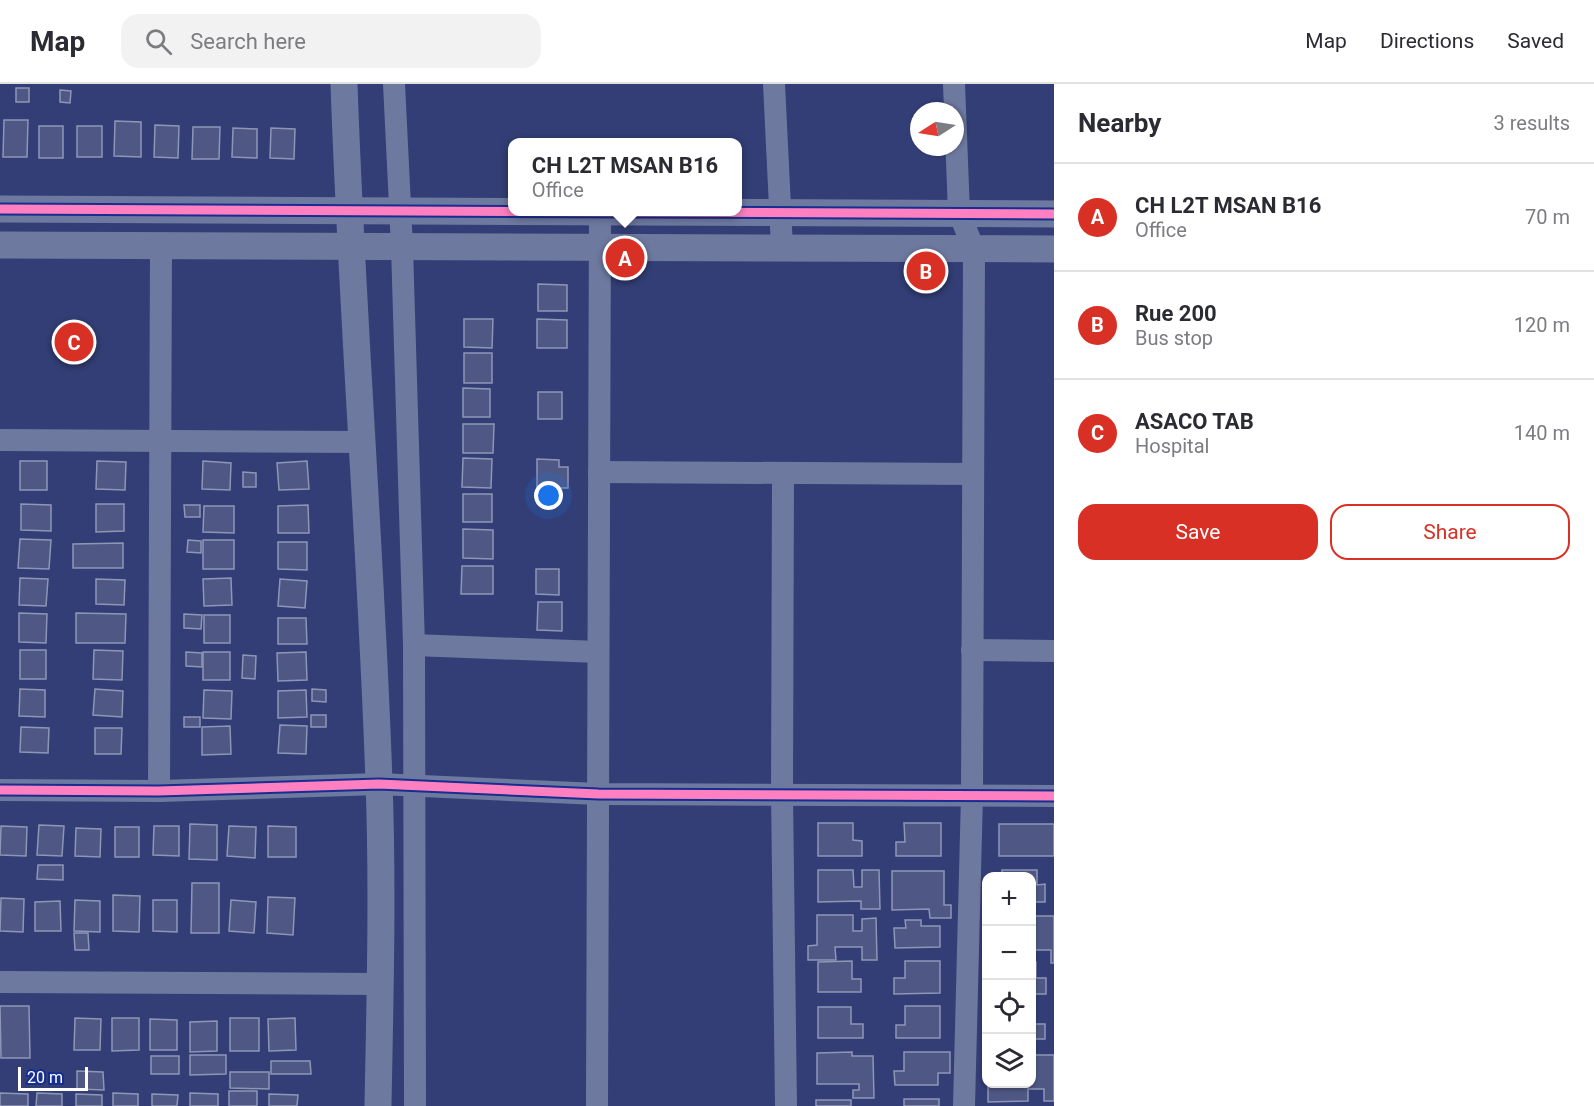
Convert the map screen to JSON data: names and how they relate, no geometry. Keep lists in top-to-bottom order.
{
  "scale_bar": "20 m",
  "north": "left",
  "page": {
    "header": "Map",
    "search": "Search here",
    "nav": ["Map", "Directions", "Saved"],
    "heading": ["Nearby", "3 results"],
    "popup": ["CH L2T MSAN B16", "Office"],
    "list": [
      {
        "mark": "A",
        "name": "CH L2T MSAN B16",
        "note": "Office",
        "value": "70 m"
      },
      {
        "mark": "B",
        "name": "Rue 200",
        "note": "Bus stop",
        "value": "120 m"
      },
      {
        "mark": "C",
        "name": "ASACO TAB",
        "note": "Hospital",
        "value": "140 m"
      }
    ],
    "pins": ["A", "B", "C"],
    "buttons": ["Save", "Share"],
    "map_buttons": ["+", "−"],
    "scale": "20 m"
  }
}
